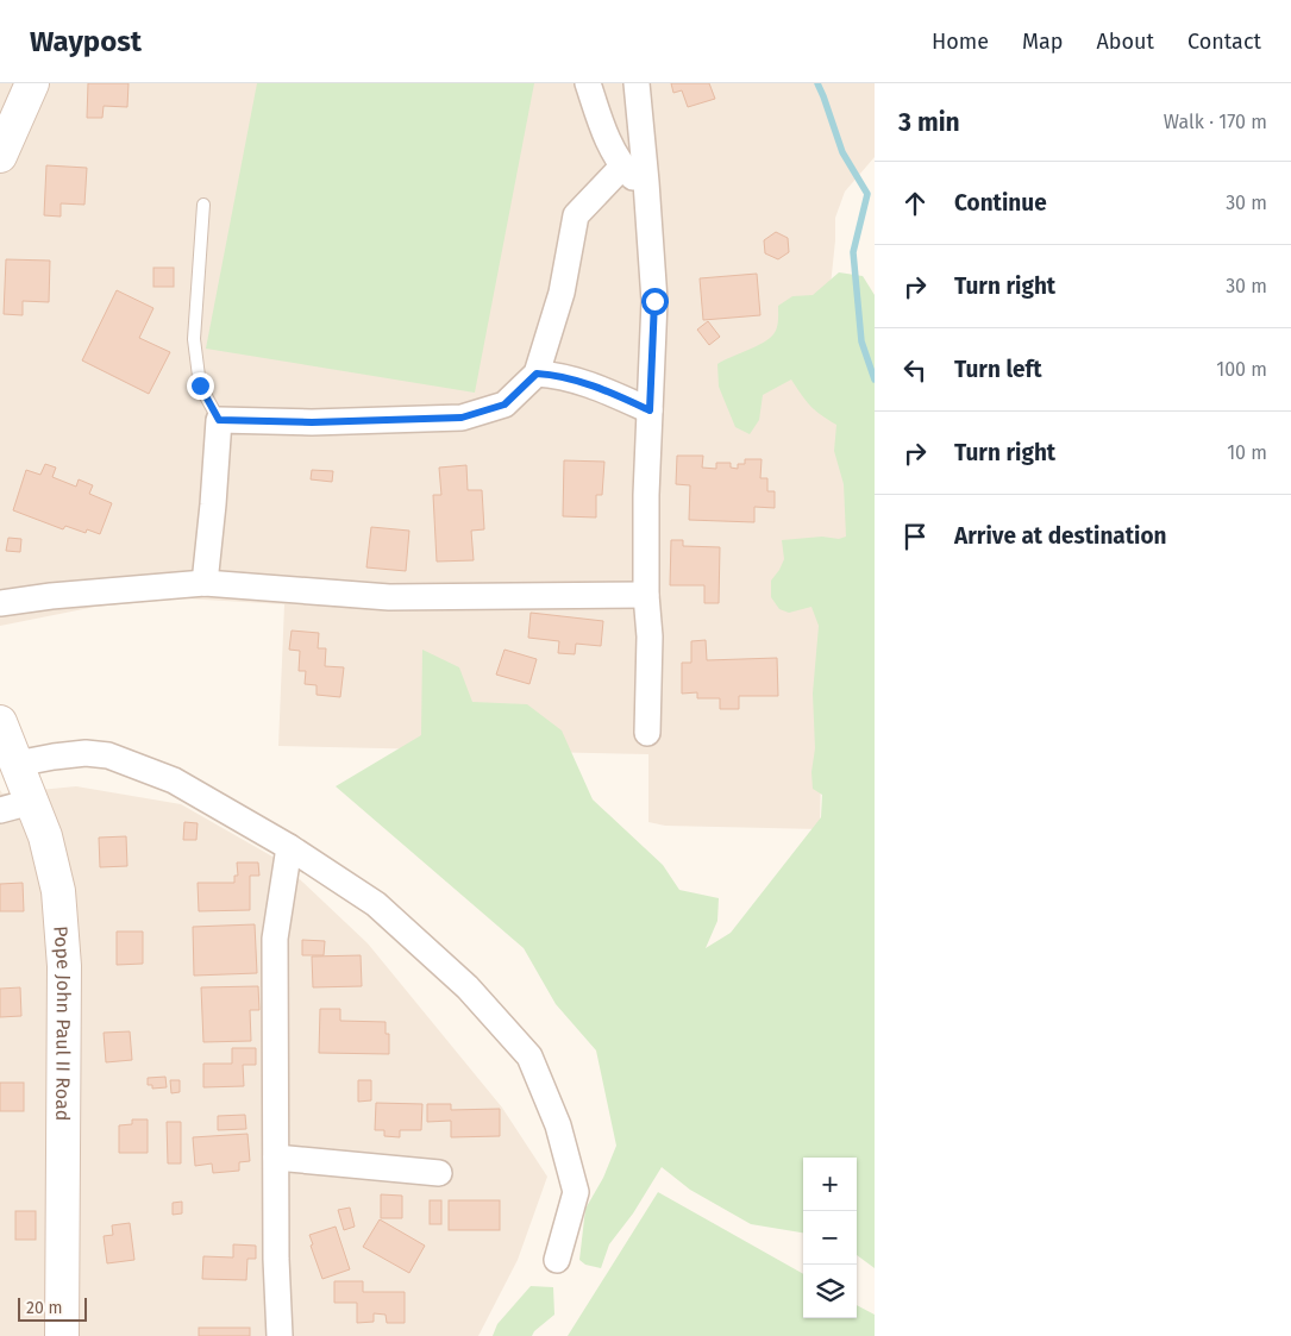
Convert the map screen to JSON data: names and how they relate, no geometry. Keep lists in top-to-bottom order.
{
  "streets": {
    "main road": ["Pope John Paul II Road"]
  },
  "scale_bar": "20 m",
  "page": {
    "header": "Waypost",
    "nav": [
      "Home",
      "Map",
      "About",
      "Contact"
    ],
    "heading": ["3 min", "Walk · 170 m"],
    "list": [
      ["Continue", "30 m"],
      ["Turn right", "30 m"],
      ["Turn left", "100 m"],
      ["Turn right", "10 m"],
      "Arrive at destination"
    ],
    "map_buttons": ["+", "−"],
    "scale": "20 m"
  }
}
